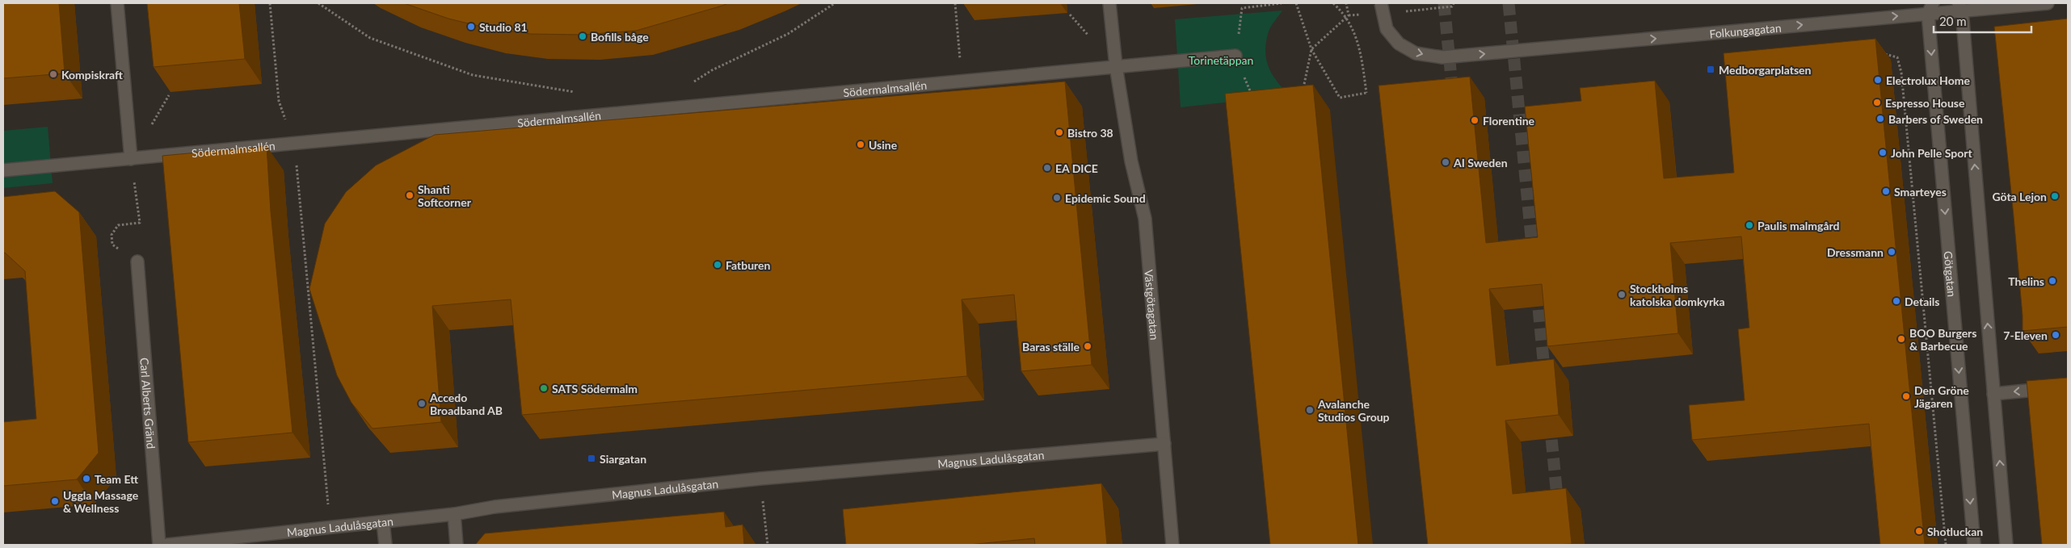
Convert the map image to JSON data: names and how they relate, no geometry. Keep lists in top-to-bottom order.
{
  "streets": {
    "street": [
      "Folkungagatan",
      "Södermalmsallén",
      "Götgatan",
      "Västgötagatan",
      "Carl Alberts Gränd",
      "Magnus Ladulåsgatan"
    ]
  },
  "crossings": [
    ["Folkungagatan", "Götgatan"],
    ["Södermalmsallén", "Västgötagatan"],
    ["Västgötagatan", "Magnus Ladulåsgatan"]
  ],
  "one_way": ["Folkungagatan"],
  "parks": ["Torinetäppan"],
  "places": {
    "other": [
      "Studio 81",
      "Bofills båge",
      "Kompiskraft",
      "Electrolux Home",
      "Espresso House",
      "Barbers of Sweden",
      "Florentine",
      "Bistro 38",
      "Usine",
      "John Pelle Sport",
      "AI Sweden",
      "EA DICE",
      "Smarteyes",
      "Shanti Softcorner",
      "Göta Lejon",
      "Epidemic Sound",
      "Paulis malmgård",
      "Dressmann",
      "Fatburen",
      "Thelins",
      "Stockholms katolska domkyrka",
      "Details",
      "7-Eleven",
      "BOO Burgers & Barbecue",
      "Baras ställe",
      "SATS Södermalm",
      "Den Gröne Jägaren",
      "Accedo Broadband AB",
      "Avalanche Studios Group",
      "Team Ett",
      "Uggla Massage & Wellness",
      "Shotluckan"
    ],
    "transit": ["Medborgarplatsen", "Siargatan"]
  },
  "scale_bar": "20 m"
}
